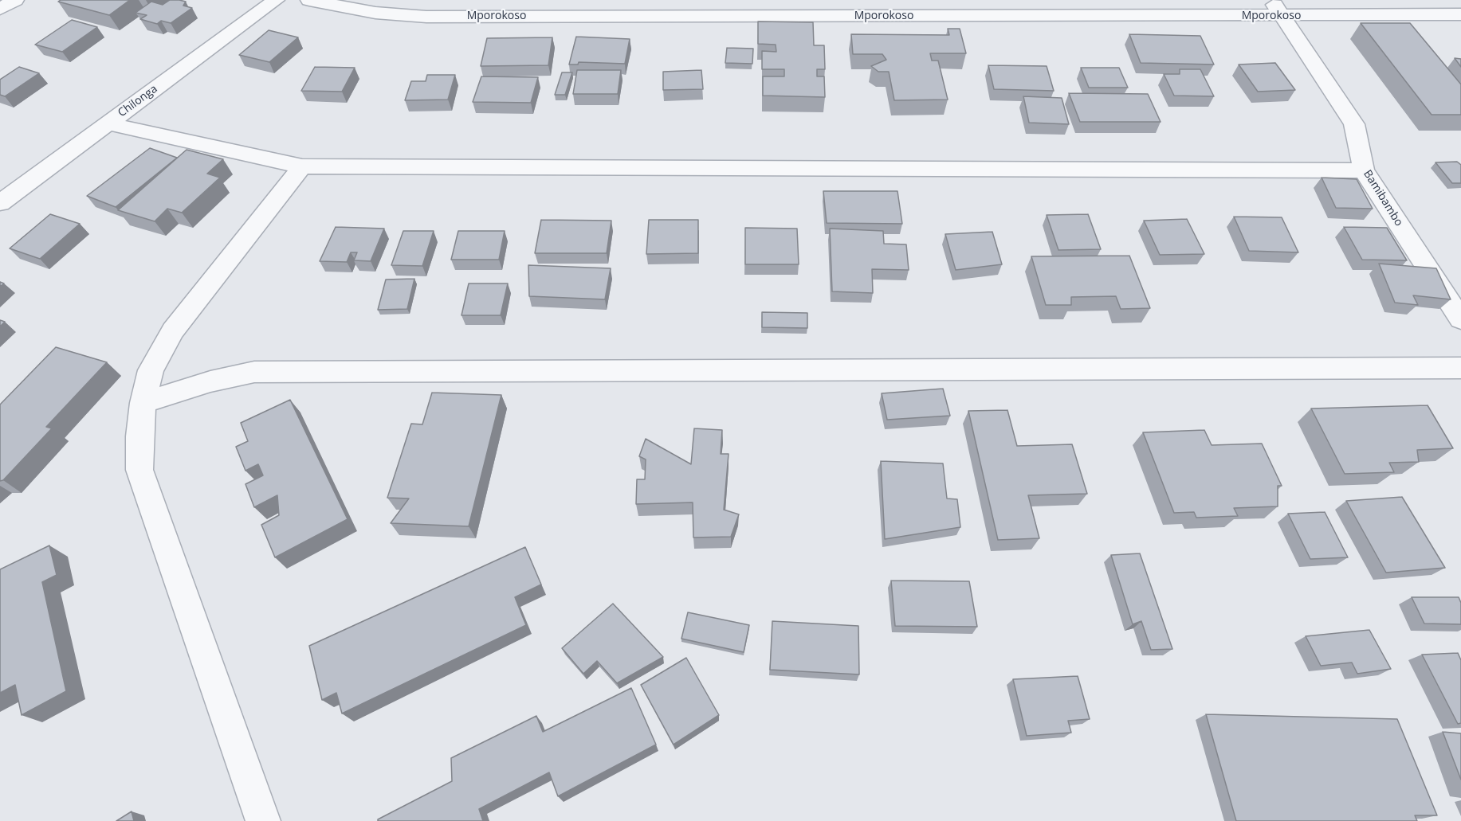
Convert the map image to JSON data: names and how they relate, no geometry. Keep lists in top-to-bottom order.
{
  "streets": {
    "street": ["Mporokoso", "Chilonga", "Bamibambo"]
  },
  "crossings": [
    ["Mporokoso", "Bamibambo"]
  ]
}
